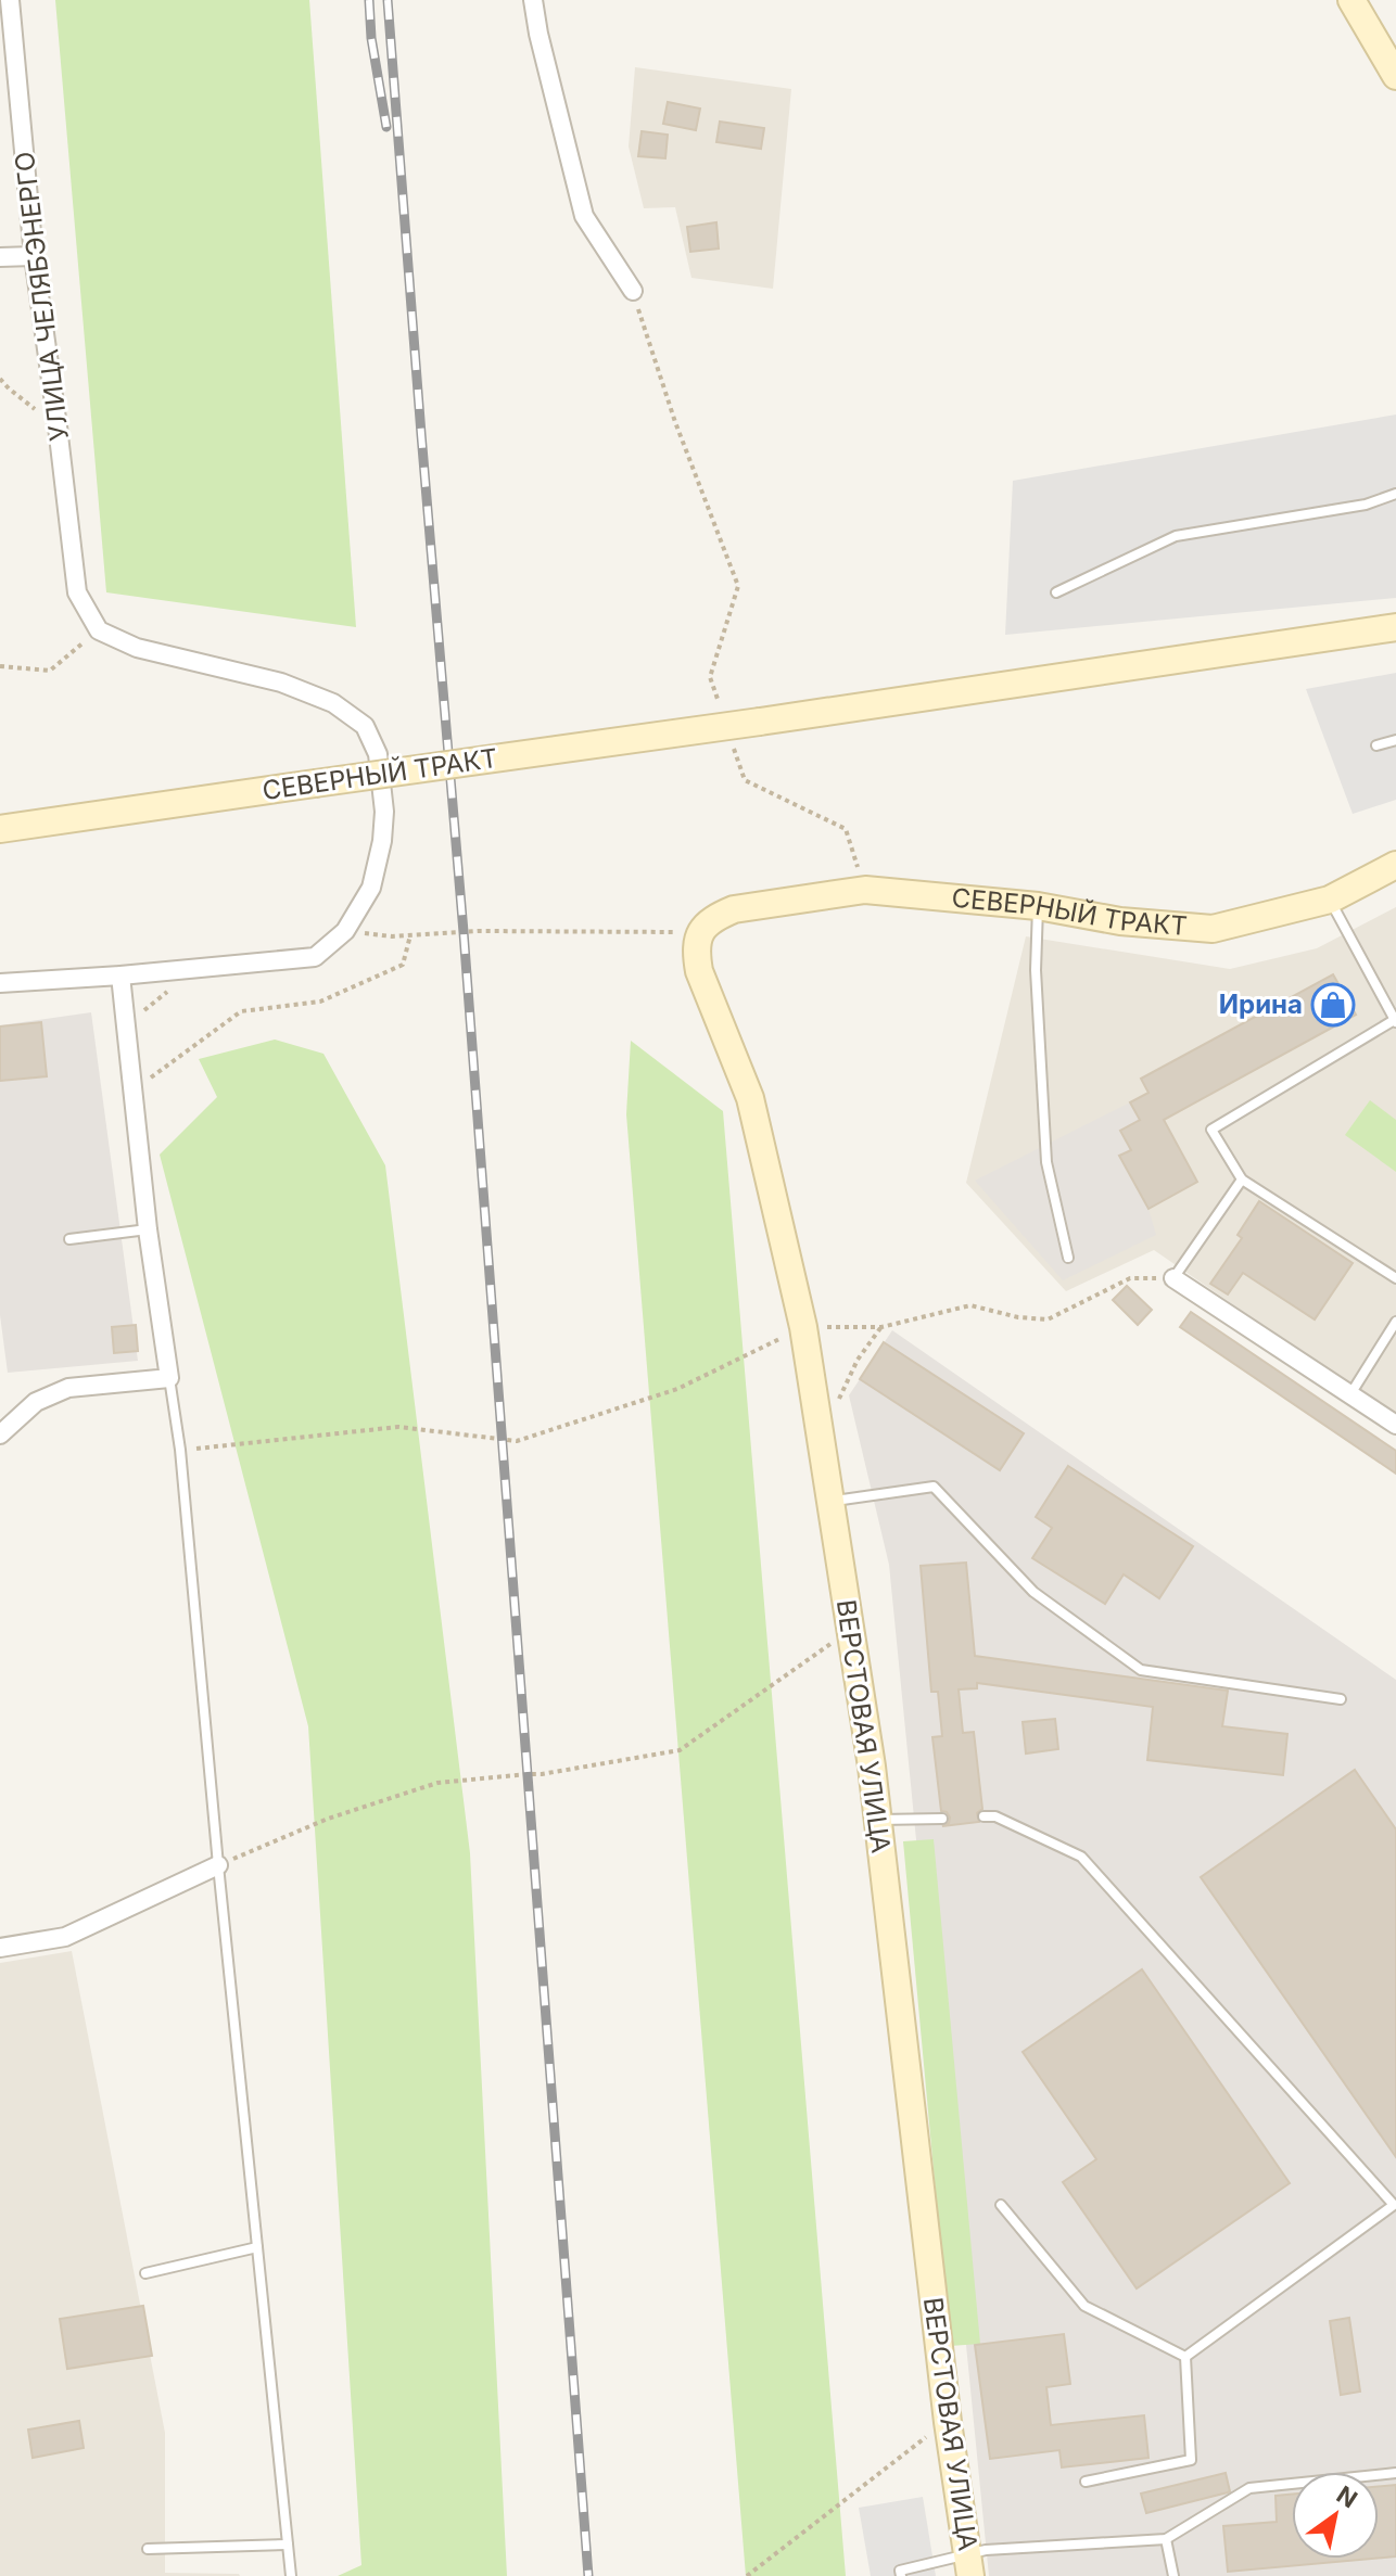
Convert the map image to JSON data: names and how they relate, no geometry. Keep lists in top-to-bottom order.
{
  "streets": {
    "street": ["УЛИЦА ЧЕЛЯБЭНЕРГО", "СЕВЕРНЫЙ ТРАКТ", "ВЕРСТОВАЯ УЛИЦА"]
  },
  "crossings": [
    ["СЕВЕРНЫЙ ТРАКТ", "ВЕРСТОВАЯ УЛИЦА"]
  ],
  "places": {
    "shop": ["Ирина"]
  },
  "north": "top right"
}
